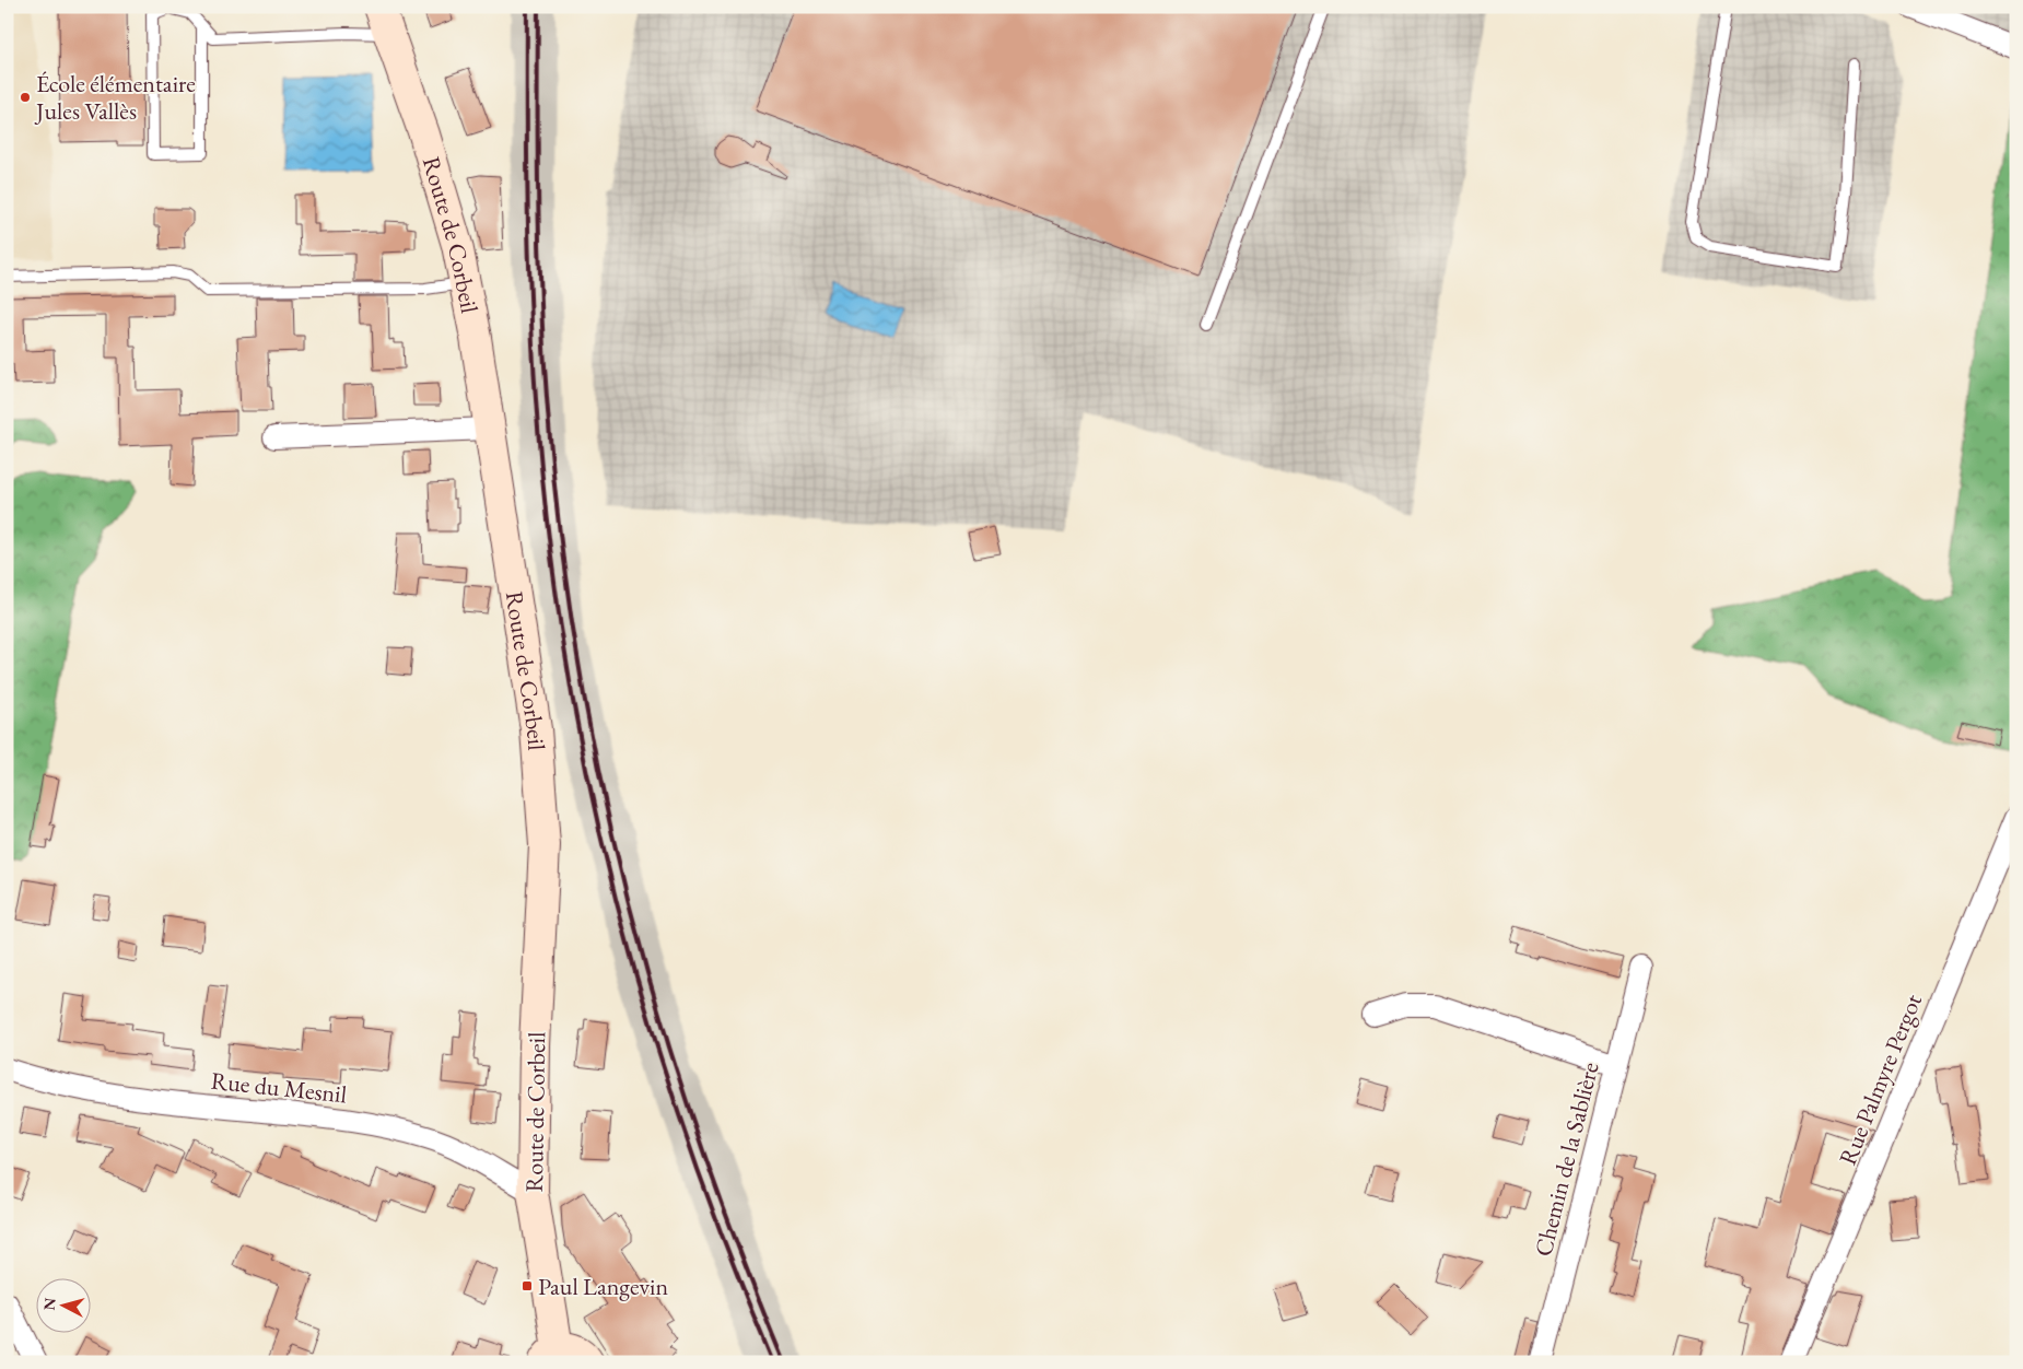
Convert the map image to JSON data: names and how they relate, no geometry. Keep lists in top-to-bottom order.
{
  "streets": {
    "main road": ["Route de Corbeil"],
    "street": ["Rue Palmyre Pergot", "Rue du Mesnil", "Chemin de la Sablière"]
  },
  "crossings": [
    ["Route de Corbeil", "Rue du Mesnil"]
  ],
  "places": {
    "other": ["École élémentaire Jules Vallès"],
    "transit": ["Paul Langevin"]
  },
  "north": "left"
}
